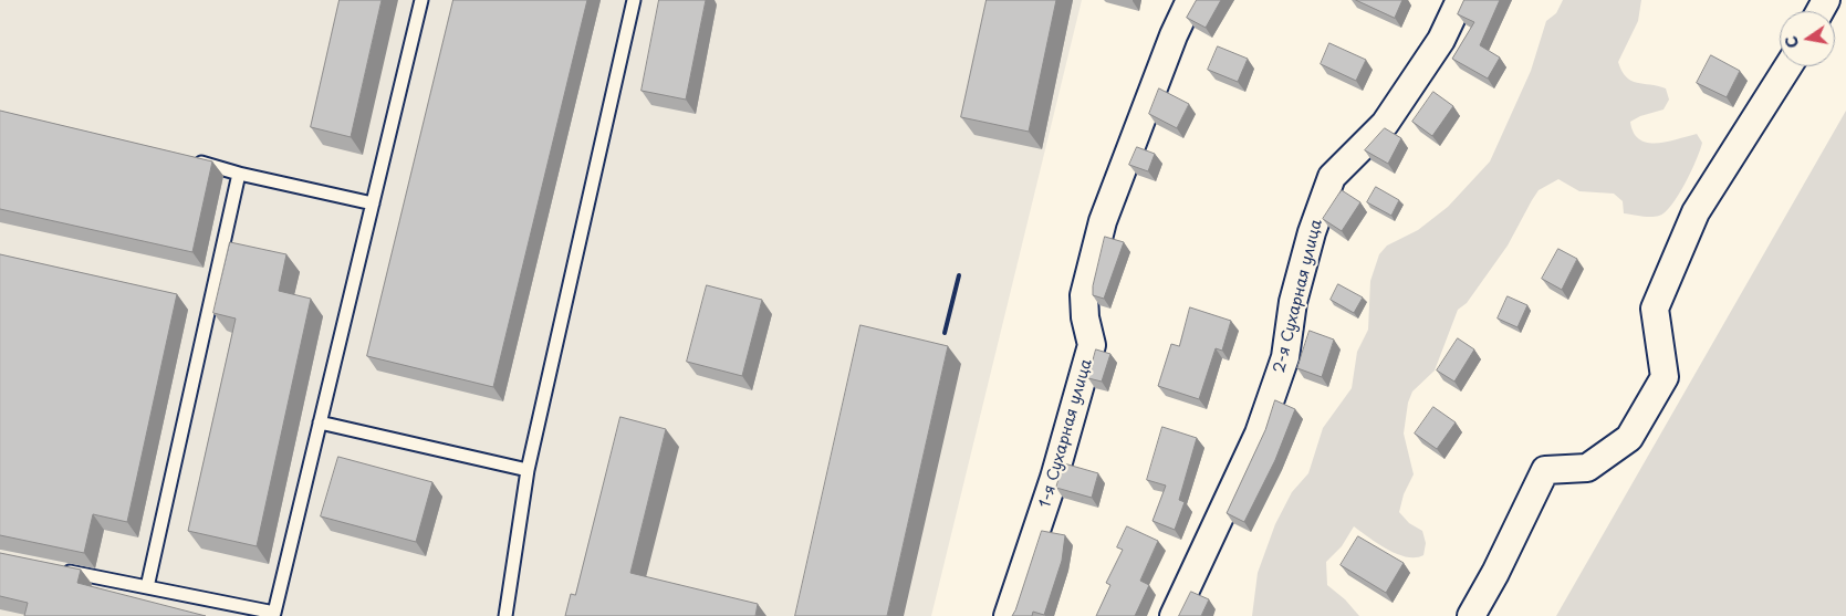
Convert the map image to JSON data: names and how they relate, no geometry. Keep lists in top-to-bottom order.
{
  "streets": {
    "street": ["2-я Сухарная улица", "1-я Сухарная улица"]
  },
  "north": "left"
}
